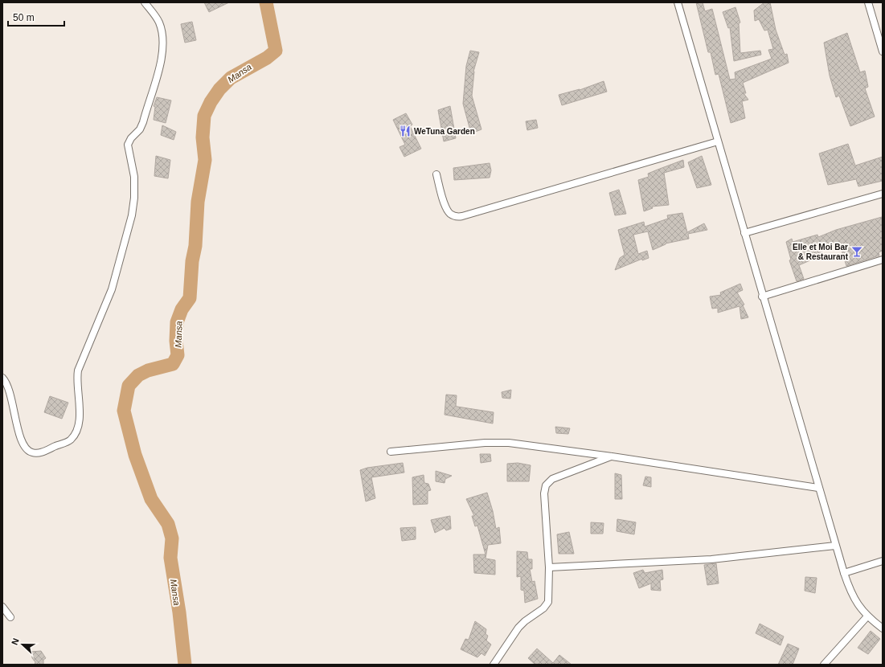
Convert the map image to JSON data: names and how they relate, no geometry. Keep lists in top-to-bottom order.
{
  "water": ["Mansa"],
  "places": {
    "restaurant": ["WeTuna Garden"],
    "bar": ["Elle et Moi Bar & Restaurant"]
  },
  "scale_bar": "50 m",
  "north": "left"
}
